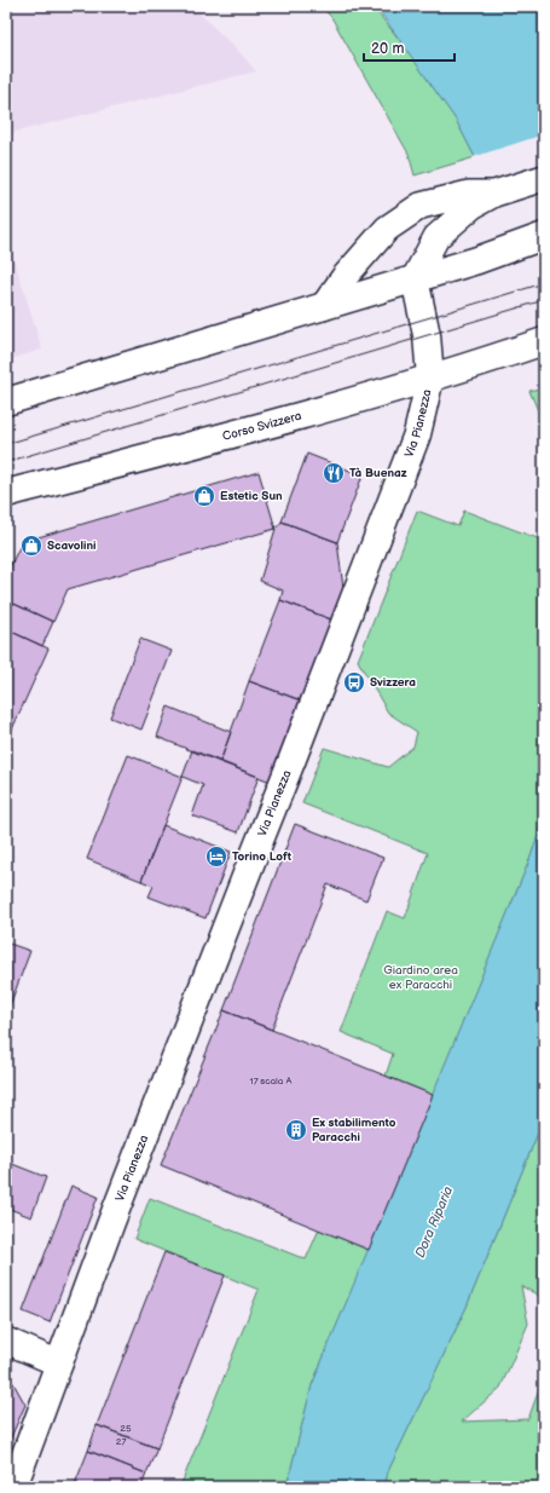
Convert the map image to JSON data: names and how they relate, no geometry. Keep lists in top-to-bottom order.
{
  "streets": {
    "street": ["Via Pianezza", "Corso Svizzera"]
  },
  "crossings": [
    ["Via Pianezza", "Corso Svizzera"]
  ],
  "water": ["Dora Riparia"],
  "parks": ["Giardino area ex Paracchi"],
  "places": {
    "restaurant": ["Tà Buenaz"],
    "shop": ["Estetic Sun", "Scavolini"],
    "bus stop": ["Svizzera"],
    "hotel": ["Torino Loft"],
    "building": ["Ex stabilimento Paracchi"]
  },
  "house_numbers": ["17 scala A", "25", "27"],
  "scale_bar": "20 m"
}
